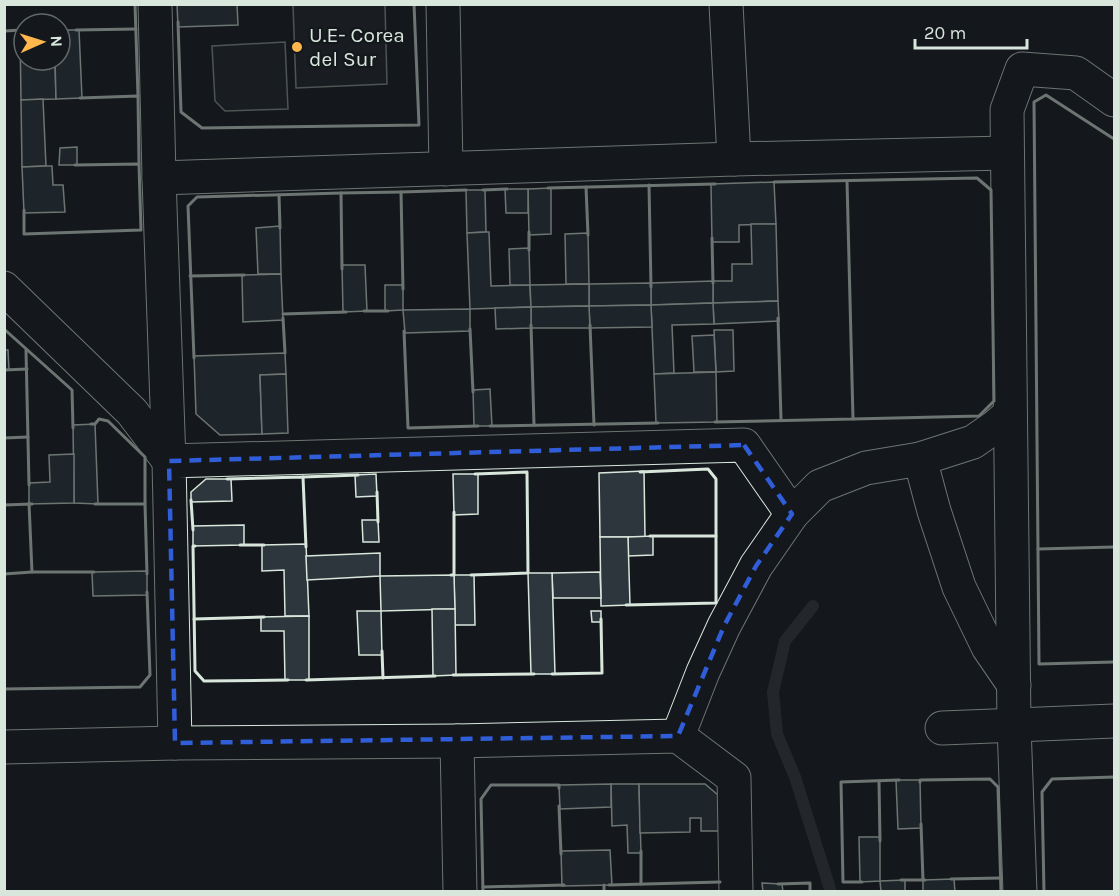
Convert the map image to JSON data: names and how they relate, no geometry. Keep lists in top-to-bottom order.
{
  "places": ["U.E- Corea del Sur"],
  "scale_bar": "20 m",
  "north": "right"
}
